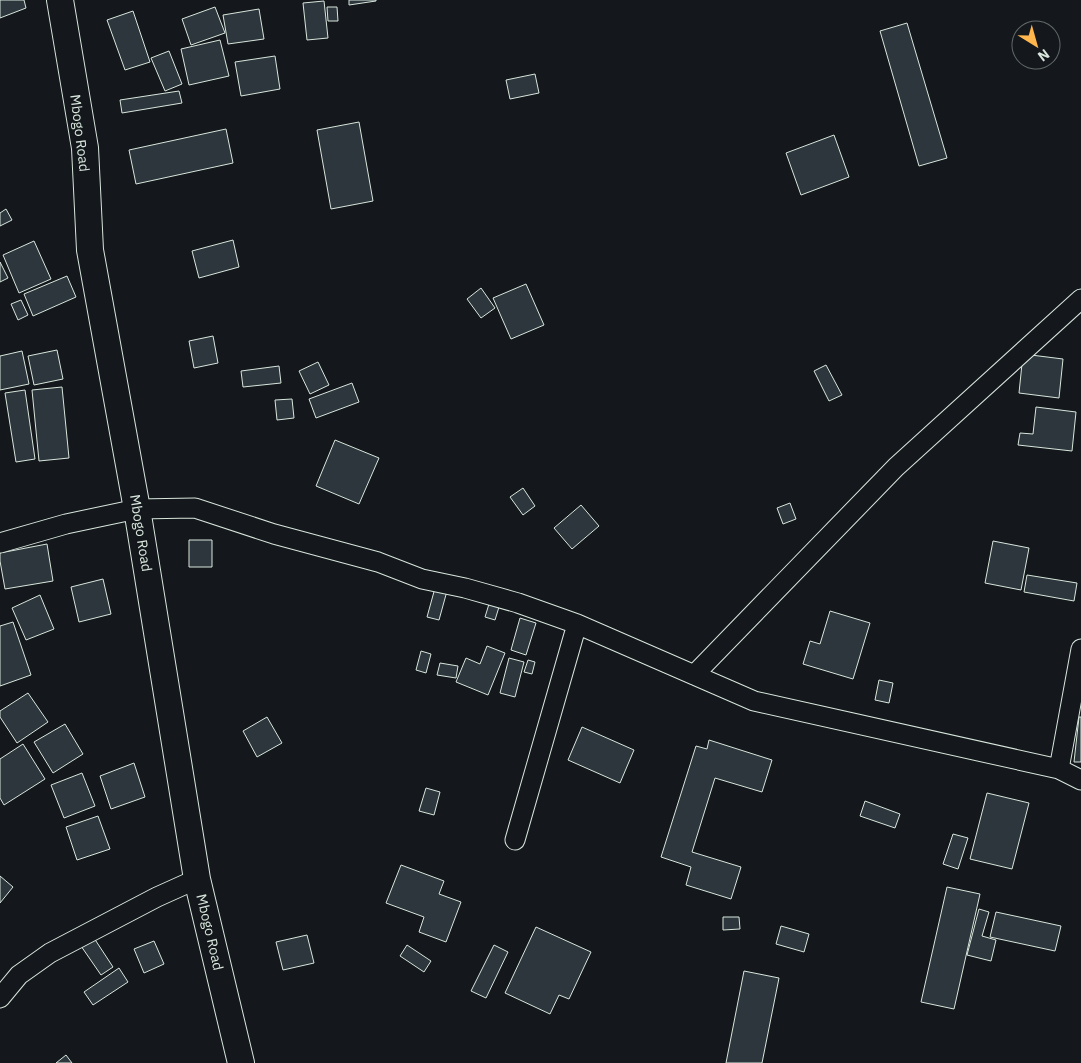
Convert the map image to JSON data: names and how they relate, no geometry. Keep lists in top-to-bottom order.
{
  "streets": {
    "main road": ["Mbogo Road"]
  },
  "north": "bottom right"
}
